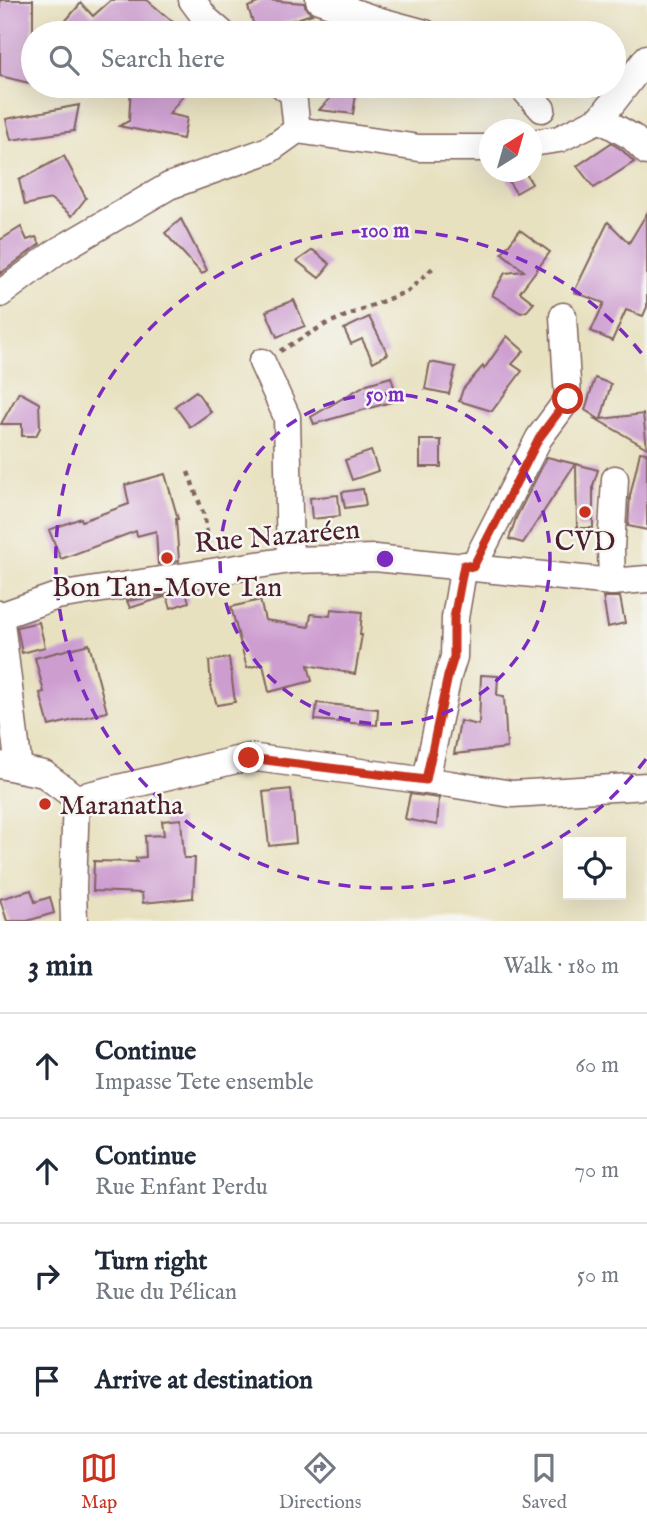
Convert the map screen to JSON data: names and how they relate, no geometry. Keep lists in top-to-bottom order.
{
  "streets": {
    "street": ["Rue Nazaréen"]
  },
  "places": ["CVD", "Bon Tan-Move Tan", "Maranatha"],
  "north": "top right",
  "page": {
    "search": "Search here",
    "heading": ["3 min", "Walk · 180 m"],
    "list": [
      ["Continue", "Impasse Tete ensemble", "60 m"],
      ["Continue", "Rue Enfant Perdu", "70 m"],
      ["Turn right", "Rue du Pélican", "50 m"],
      "Arrive at destination"
    ],
    "nav": ["Map", "Directions", "Saved"]
  },
  "rings": ["100 m", "50 m"]
}
